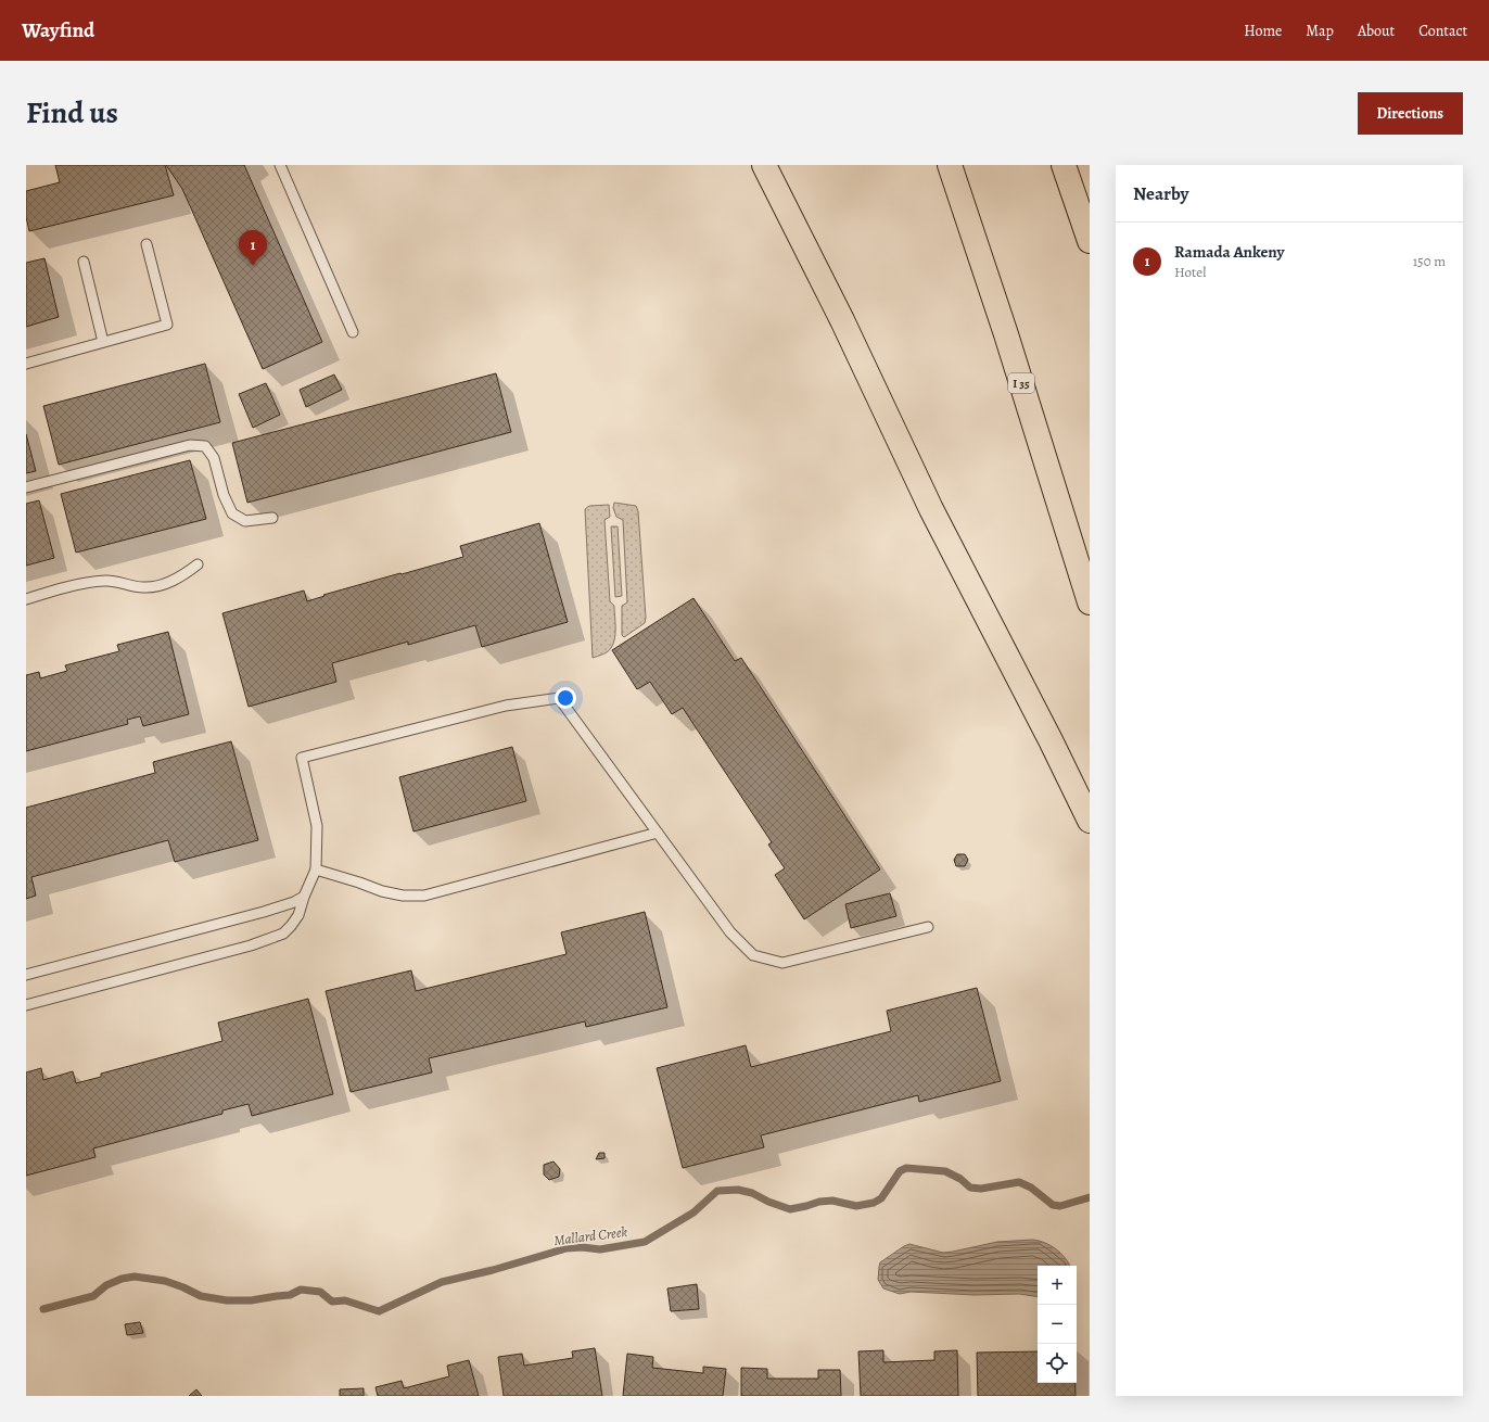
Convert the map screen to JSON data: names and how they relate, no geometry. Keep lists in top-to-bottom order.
{
  "streets": {
    "highway": ["I 35"]
  },
  "water": ["Mallard Creek"],
  "page": {
    "header": "Wayfind",
    "nav": [
      "Home",
      "Map",
      "About",
      "Contact"
    ],
    "title": "Find us",
    "buttons": "Directions",
    "heading": "Nearby",
    "list": [
      {
        "mark": "1",
        "name": "Ramada Ankeny",
        "note": "Hotel",
        "value": "150 m"
      }
    ],
    "pins": "1",
    "map_buttons": ["+", "−"]
  }
}
